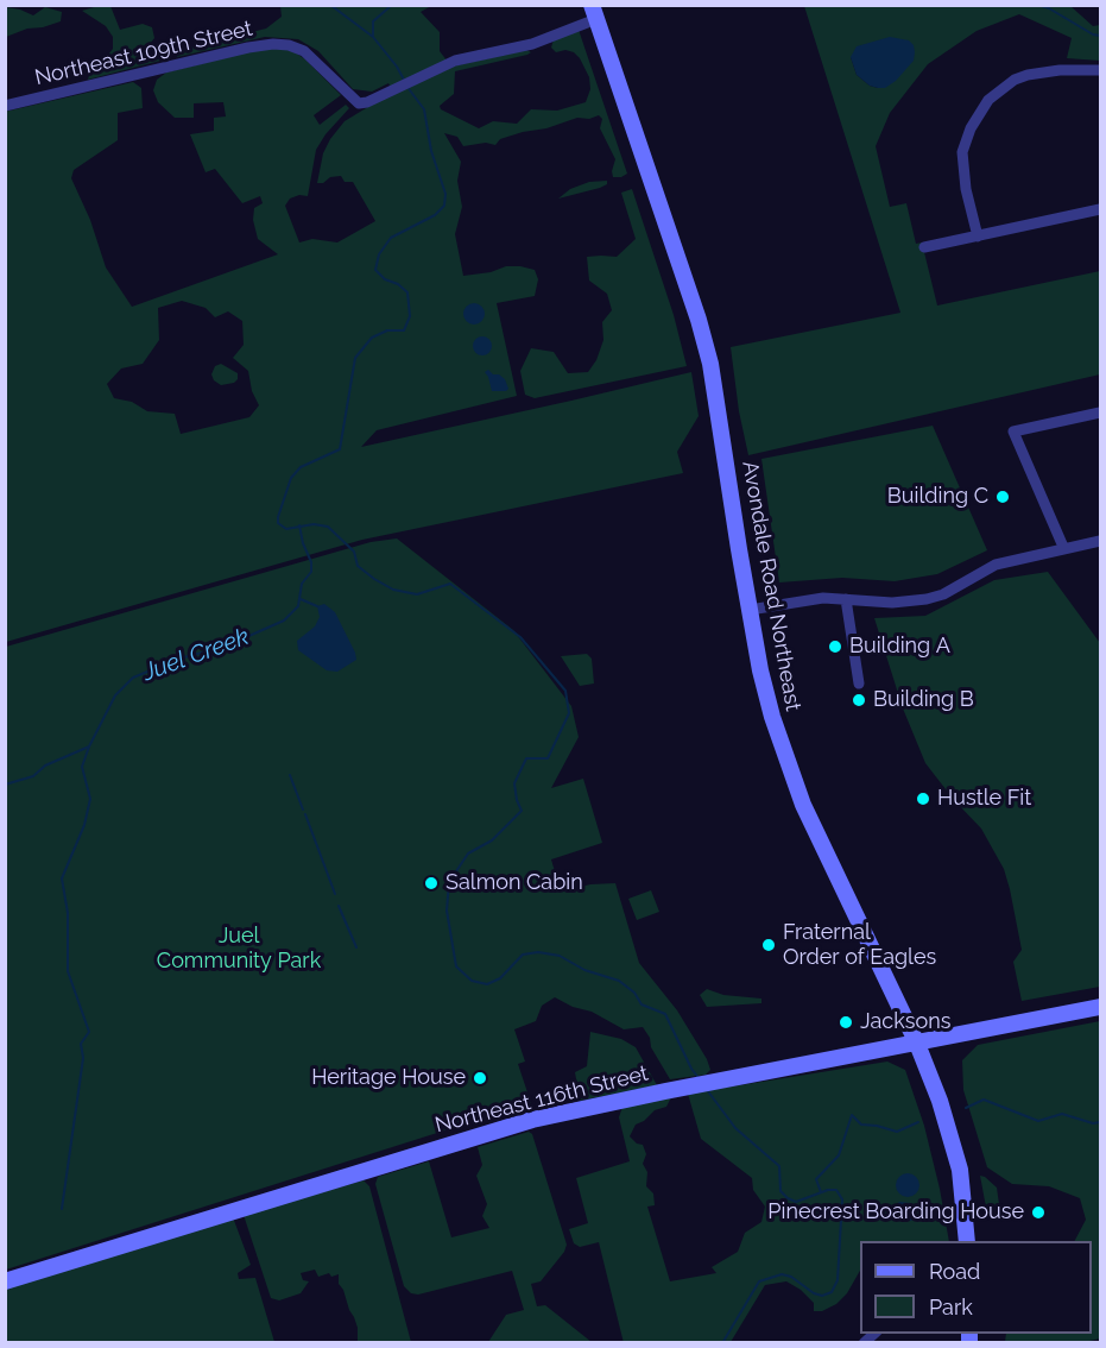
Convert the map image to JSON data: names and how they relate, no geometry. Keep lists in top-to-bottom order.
{
  "streets": {
    "main road": ["Avondale Road Northeast", "Northeast 116th Street"],
    "street": ["Northeast 109th Street"]
  },
  "crossings": [
    ["Northeast 109th Street", "Avondale Road Northeast"],
    ["Avondale Road Northeast", "Northeast 116th Street"]
  ],
  "water": ["Juel Creek"],
  "parks": ["Juel Community Park"],
  "places": [
    "Building C",
    "Building A",
    "Building B",
    "Hustle Fit",
    "Salmon Cabin",
    "Fraternal Order of Eagles",
    "Jacksons",
    "Heritage House",
    "Pinecrest Boarding House"
  ],
  "legend": ["Road", "Park"]
}
